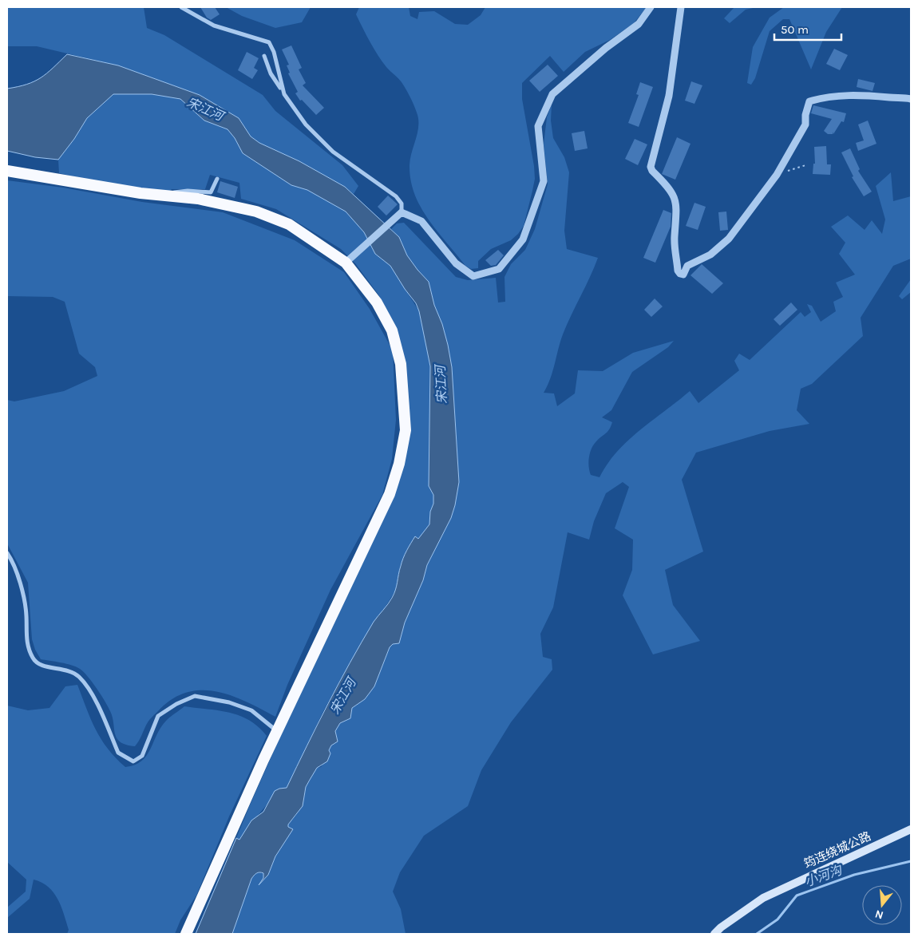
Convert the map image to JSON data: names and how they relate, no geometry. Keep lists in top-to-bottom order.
{
  "streets": {
    "main road": ["筠连绕城公路"]
  },
  "water": ["宋江河", "小河沟"],
  "scale_bar": "50 m",
  "north": "bottom"
}
